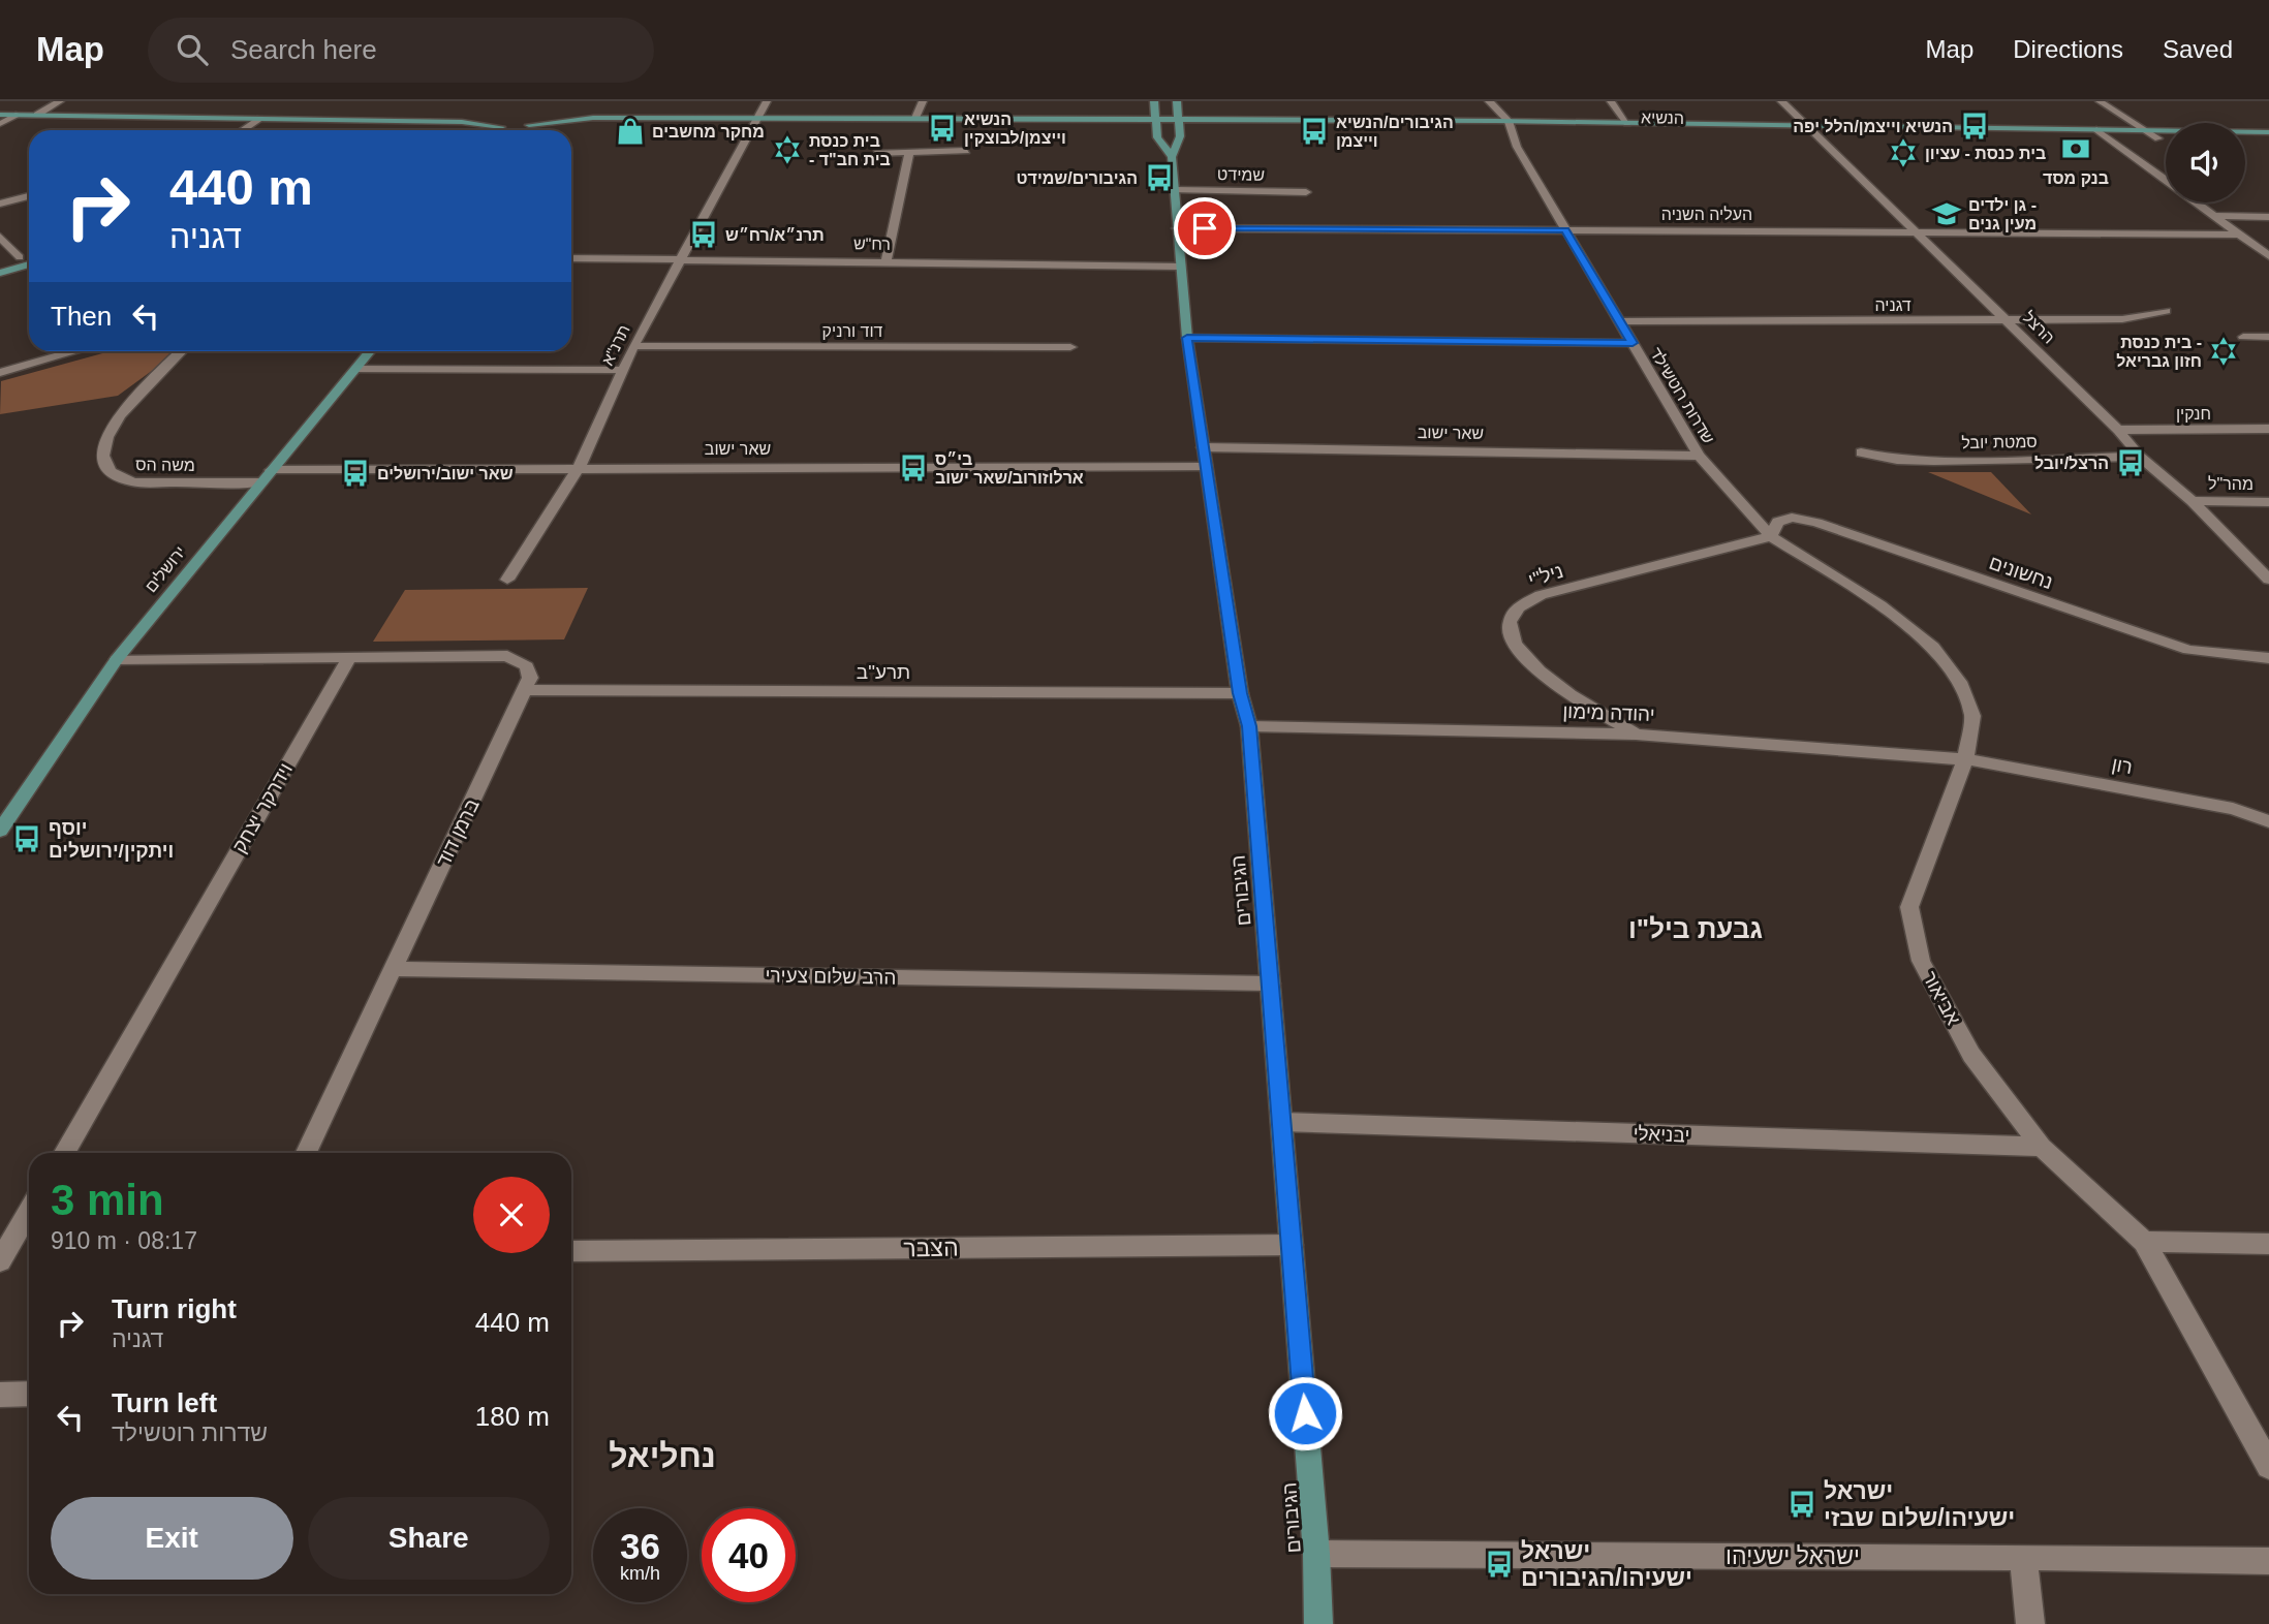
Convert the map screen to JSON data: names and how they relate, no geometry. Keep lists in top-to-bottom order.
{
  "streets": {
    "main road": ["הנשיא", "ירושלים", "הגיבורים"],
    "street": [
      "שמידט",
      "העליה השניה",
      "רח\"ש",
      "דגניה",
      "הרצל",
      "דוד ורניק",
      "תרנ\"א",
      "שדרות רוטשילד",
      "חנקין",
      "שאר ישוב",
      "סמטת יובל",
      "משה הס",
      "מהר\"ל",
      "נחשונים",
      "ניל\"י",
      "תרע\"ב",
      "יהודה מימון",
      "רון",
      "וידרקר יצחק",
      "ברמן דוד",
      "הרב שלום צעירי",
      "אביאור",
      "יבניאלי",
      "הצבר",
      "ישראל ישעיהו"
    ]
  },
  "crossings": [
    ["הנשיא", "הרצל"],
    ["הנשיא", "תרנ\"א"],
    ["הנשיא", "שדרות רוטשילד"],
    ["הנשיא", "הגיבורים"],
    ["שמידט", "הגיבורים"],
    ["העליה השניה", "הרצל"],
    ["העליה השניה", "שדרות רוטשילד"],
    ["העליה השניה", "הגיבורים"],
    ["רח\"ש", "תרנ\"א"],
    ["רח\"ש", "הגיבורים"],
    ["דגניה", "הרצל"],
    ["דגניה", "שדרות רוטשילד"],
    ["הרצל", "חנקין"],
    ["הרצל", "סמטת יובל"],
    ["הרצל", "מהר\"ל"],
    ["דוד ורניק", "תרנ\"א"],
    ["תרנ\"א", "שאר ישוב"],
    ["שדרות רוטשילד", "שאר ישוב"],
    ["שדרות רוטשילד", "נחשונים"],
    ["שדרות רוטשילד", "ניל\"י"],
    ["שדרות רוטשילד", "אביאור"],
    ["שאר ישוב", "ירושלים"],
    ["שאר ישוב", "הגיבורים"],
    ["משה הס", "ירושלים"],
    ["נחשונים", "ניל\"י"],
    ["נחשונים", "אביאור"],
    ["ניל\"י", "יהודה מימון"],
    ["ניל\"י", "אביאור"],
    ["תרע\"ב", "ברמן דוד"],
    ["תרע\"ב", "הגיבורים"],
    ["יהודה מימון", "רון"],
    ["יהודה מימון", "הגיבורים"],
    ["יהודה מימון", "אביאור"],
    ["רון", "אביאור"],
    ["ברמן דוד", "הרב שלום צעירי"],
    ["הגיבורים", "הרב שלום צעירי"],
    ["הגיבורים", "יבניאלי"],
    ["הגיבורים", "הצבר"],
    ["הגיבורים", "ישראל ישעיהו"],
    ["אביאור", "יבניאלי"]
  ],
  "districts": ["גבעת ביל\"ו", "נחליאל"],
  "places": {
    "bus stop": [
      "הנשיא וייצמן/הלל יפה",
      "הנשיא וייצמן/לבוצקין",
      "הגיבורים/הנשיא וייצמן",
      "הגיבורים/שמידט",
      "תרנ״א/רח״ש",
      "הרצל/יובל",
      "בי״ס ארלוזורוב/שאר ישוב",
      "שאר ישוב/ירושלים",
      "יוסף ויתקין/ירושלים",
      "ישראל ישעיהו/שלום שבזי",
      "ישראל ישעיהו/הגיבורים"
    ],
    "shop": ["מחקר מחשבים"],
    "bank": ["בנק מסד"],
    "synagogue": ["בית כנסת - בית חב\"ד", "בית כנסת - עציון", "בית כנסת - חזון גבריאל"],
    "school or university": ["גן ילדים - מעין גנים"]
  },
  "page": {
    "header": "Map",
    "search": "Search here",
    "nav": ["Map", "Directions", "Saved"],
    "turn": ["440 m", "דגניה"],
    "then": "Then",
    "heading": ["3 min", "910 m · 08:17"],
    "list": [
      {
        "name": "Turn right",
        "note": "דגניה",
        "value": "440 m"
      },
      {
        "name": "Turn left",
        "note": "שדרות רוטשילד",
        "value": "180 m"
      }
    ],
    "buttons": ["Exit", "Share"],
    "speed": "36 km/h",
    "limit": "40"
  }
}
